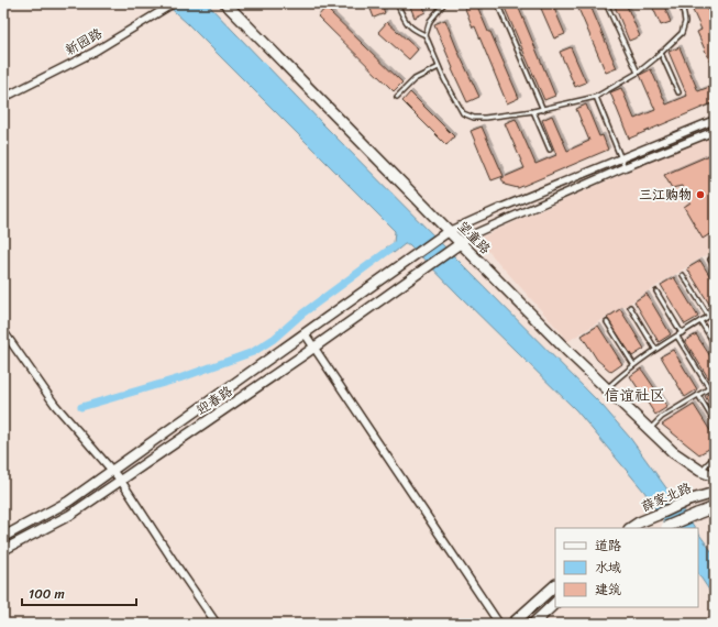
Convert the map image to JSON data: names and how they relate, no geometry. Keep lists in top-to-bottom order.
{
  "streets": {
    "main road": ["望童路", "薛家北路"],
    "street": ["新园路", "迎春路"]
  },
  "crossings": [
    ["望童路", "迎春路"]
  ],
  "districts": ["信谊社区"],
  "places": ["三江购物"],
  "legend": ["道路", "水域", "建筑"],
  "scale_bar": "100 m"
}
